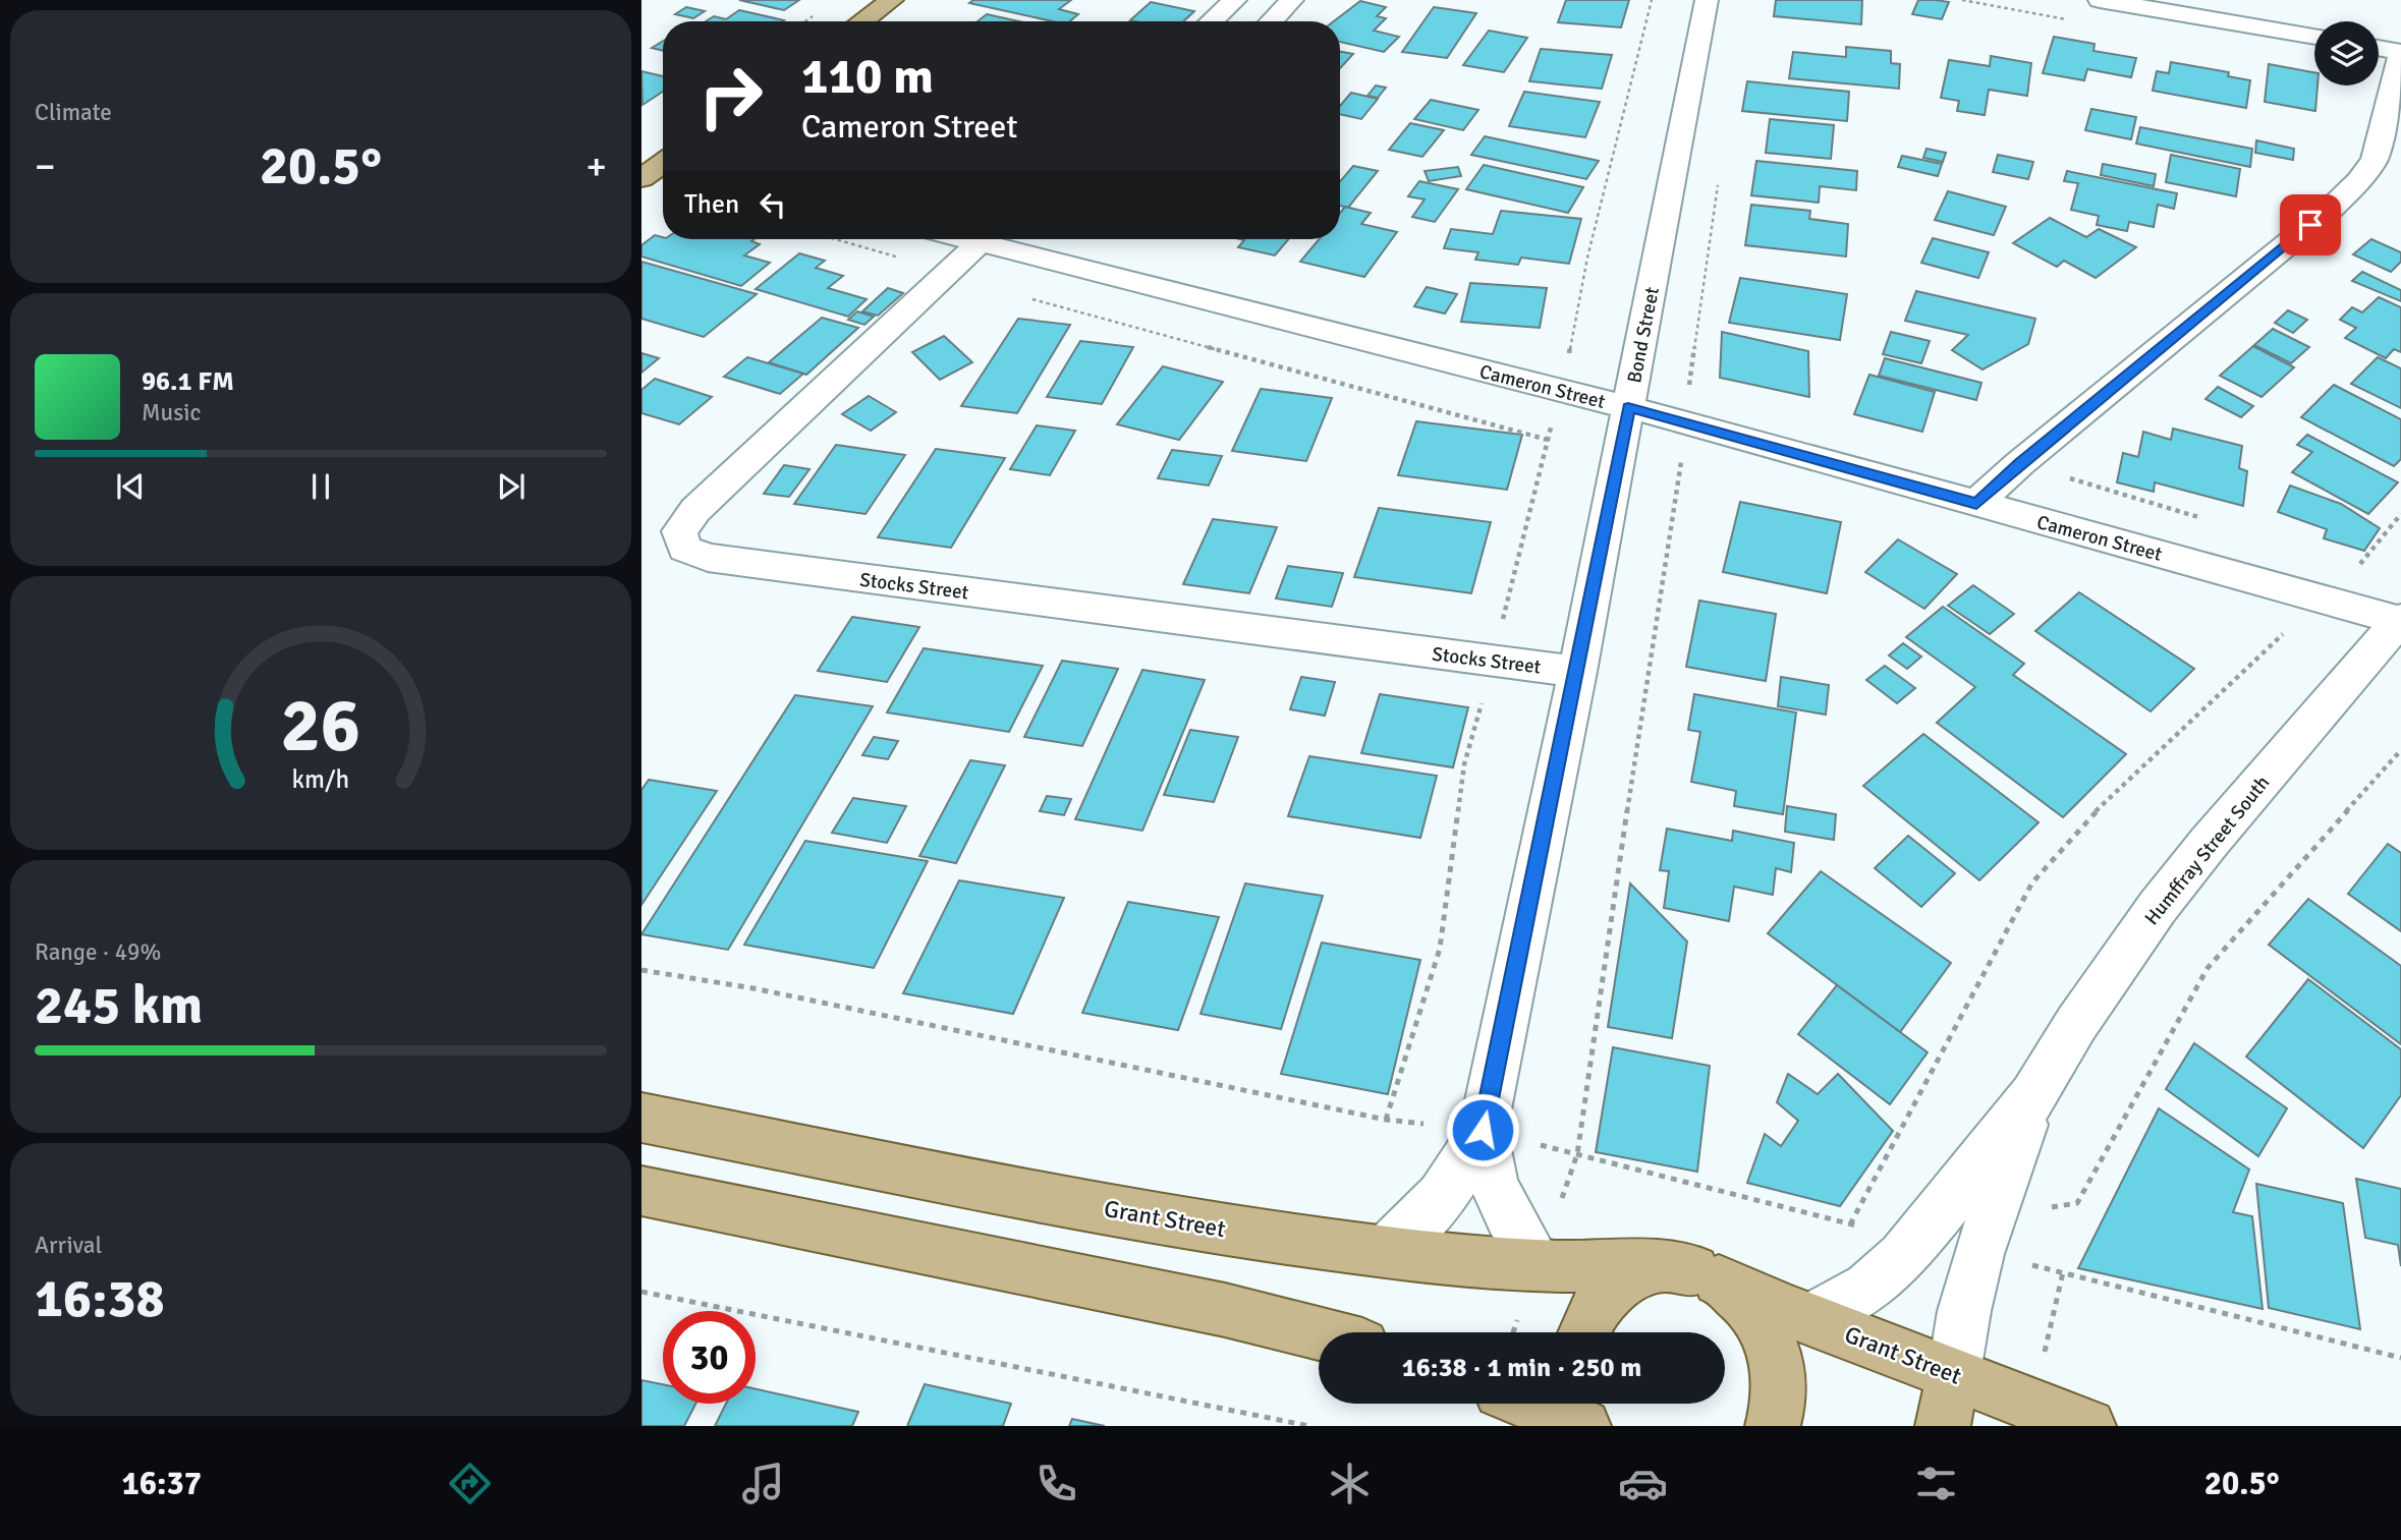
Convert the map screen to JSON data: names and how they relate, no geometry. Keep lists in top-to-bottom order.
{
  "streets": {
    "main road": ["Grant Street"],
    "street": [
      "Bond Street",
      "Cameron Street",
      "Stocks Street",
      "Humffray Street South"
    ]
  },
  "crossings": [
    ["Bond Street", "Cameron Street"],
    ["Bond Street", "Stocks Street"],
    ["Bond Street", "Grant Street"],
    ["Cameron Street", "Humffray Street South"],
    ["Humffray Street South", "Grant Street"]
  ],
  "page": {
    "tile": [
      "Climate",
      ["Range · 49%", "245 km"],
      ["Arrival", "16:38"]
    ],
    "turn": ["110 m", "Cameron Street"],
    "heat": ["−", "20.5°", "+"],
    "then": "Then",
    "song": ["96.1 FM", "Music"],
    "limit": "30",
    "trip": "16:38 · 1 min · 250 m",
    "tabs": ["16:37", "20.5°"],
    "gauge": ["26", "km/h"]
  }
}
